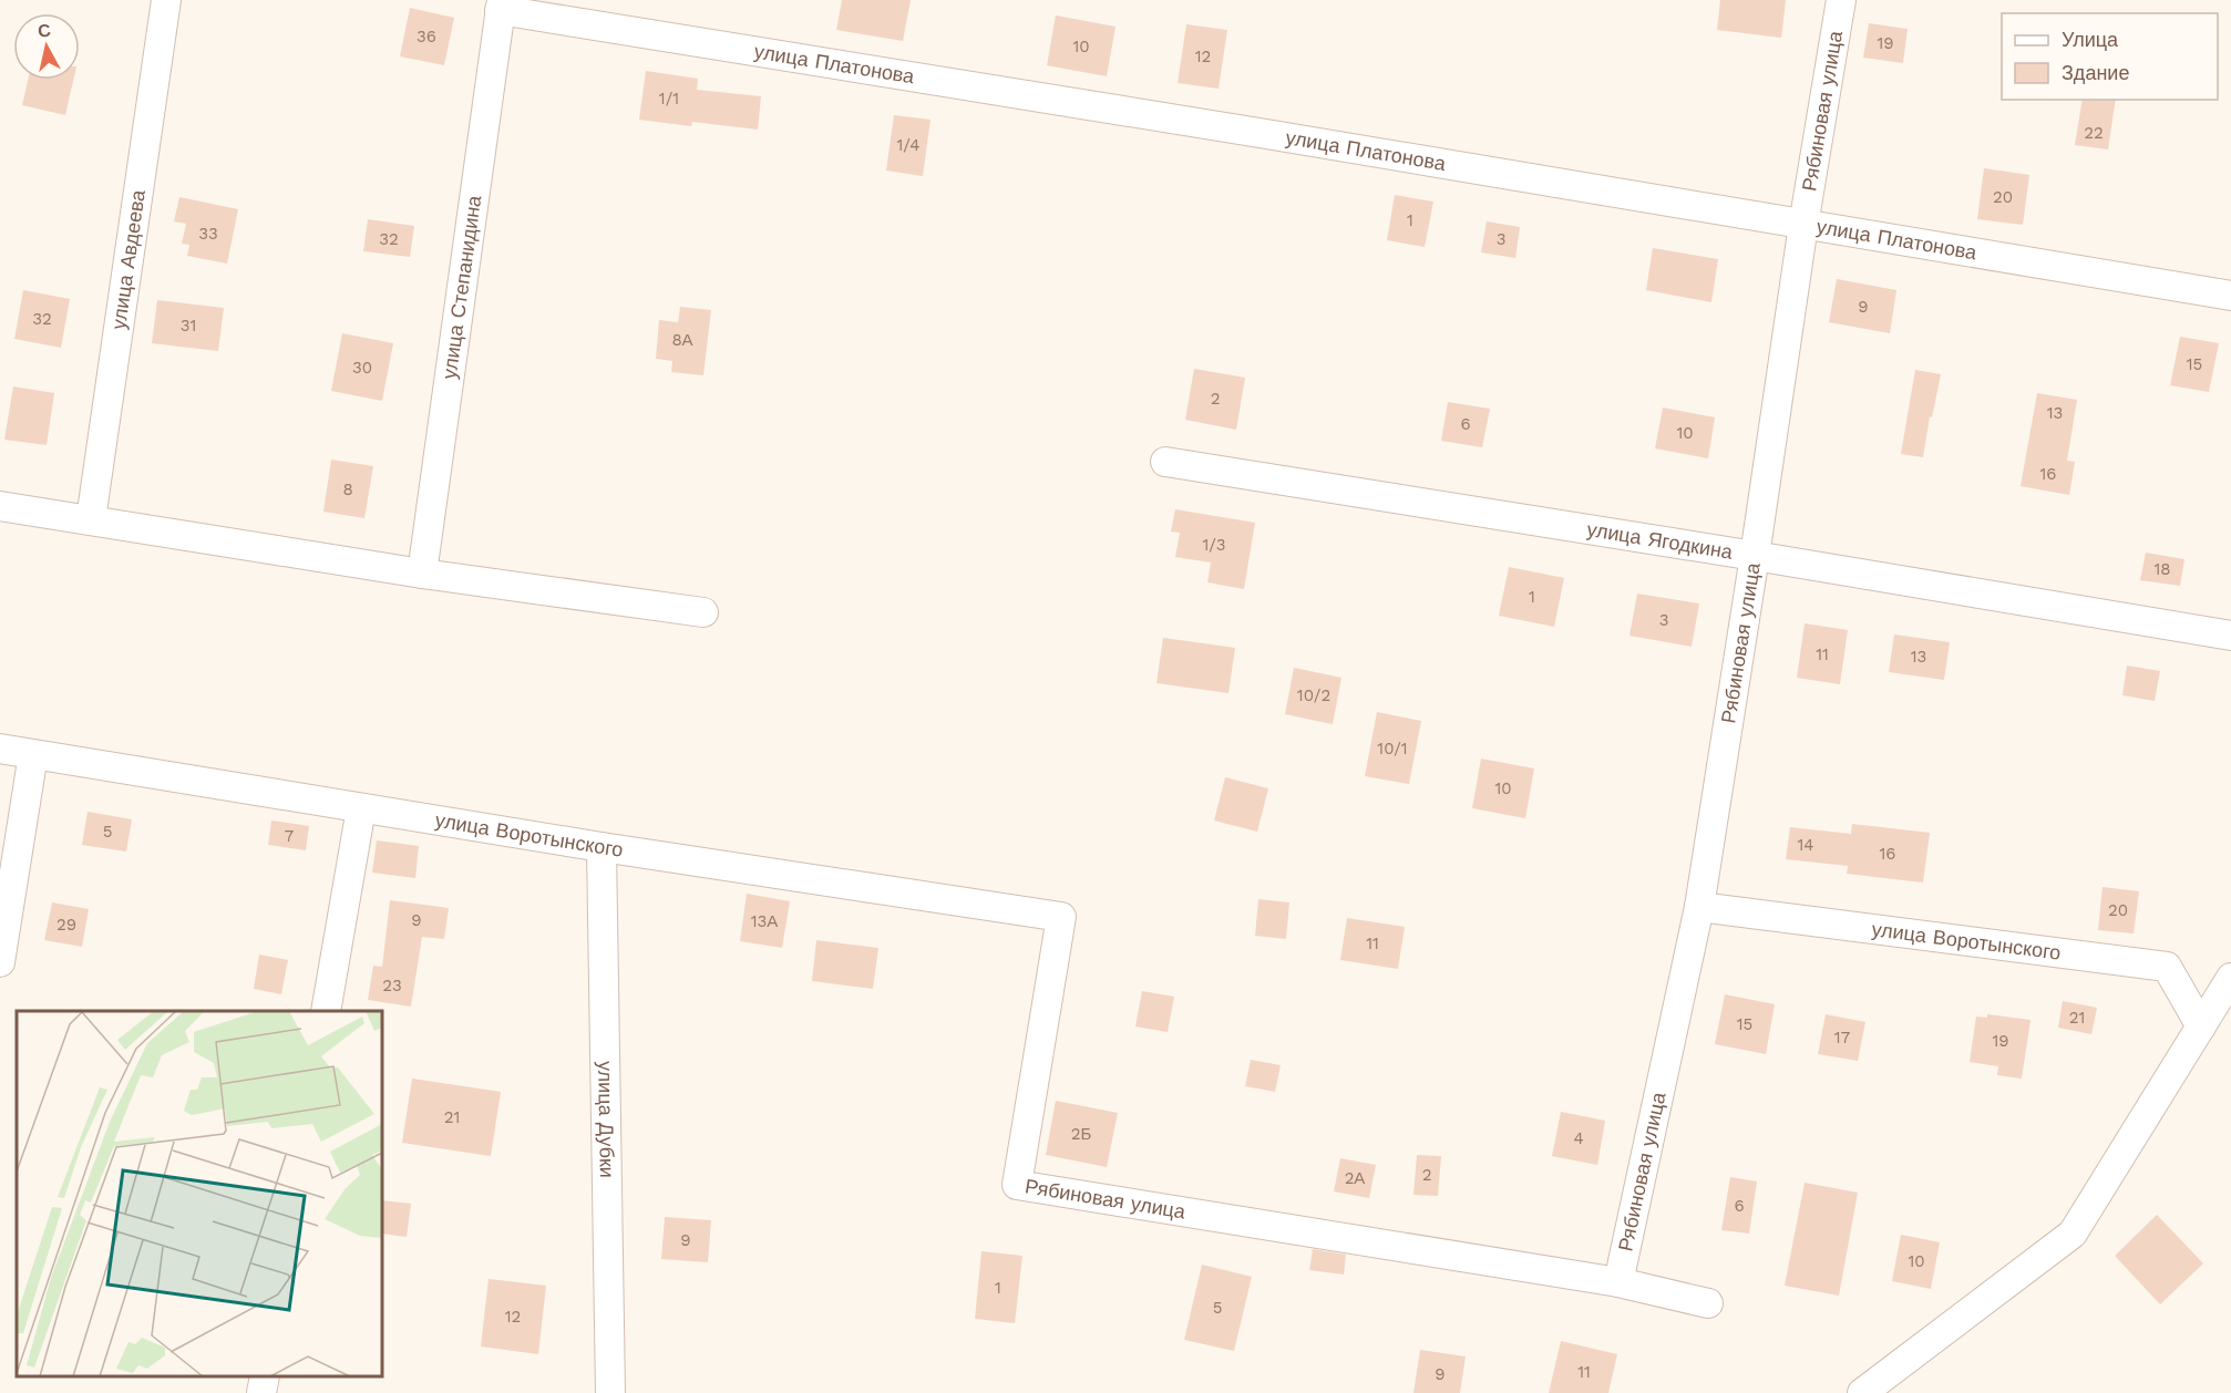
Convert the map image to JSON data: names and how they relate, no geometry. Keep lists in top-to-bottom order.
{
  "streets": {
    "street": [
      "улица Платонова",
      "Рябиновая улица",
      "улица Авдеева",
      "улица Степанидина",
      "улица Ягодкина",
      "улица Воротынского",
      "улица Дубки"
    ]
  },
  "crossings": [
    ["улица Платонова", "Рябиновая улица"],
    ["улица Платонова", "улица Степанидина"],
    ["Рябиновая улица", "улица Ягодкина"],
    ["Рябиновая улица", "улица Воротынского"],
    ["улица Воротынского", "улица Дубки"]
  ],
  "house_numbers": [
    "36",
    "19",
    "10",
    "12",
    "1/1",
    "22",
    "1/4",
    "20",
    "1",
    "33",
    "32",
    "3",
    "9",
    "32",
    "31",
    "8А",
    "15",
    "30",
    "2",
    "13",
    "6",
    "10",
    "16",
    "8",
    "1/3",
    "18",
    "1",
    "3",
    "11",
    "13",
    "10/2",
    "10/1",
    "10",
    "5",
    "7",
    "14",
    "16",
    "20",
    "9",
    "13А",
    "29",
    "11",
    "23",
    "21",
    "15",
    "17",
    "19",
    "21",
    "2Б",
    "4",
    "2",
    "2А",
    "6",
    "9",
    "10",
    "1",
    "5",
    "12",
    "11",
    "9"
  ],
  "legend": ["Улица", "Здание"],
  "north": "top"
}
